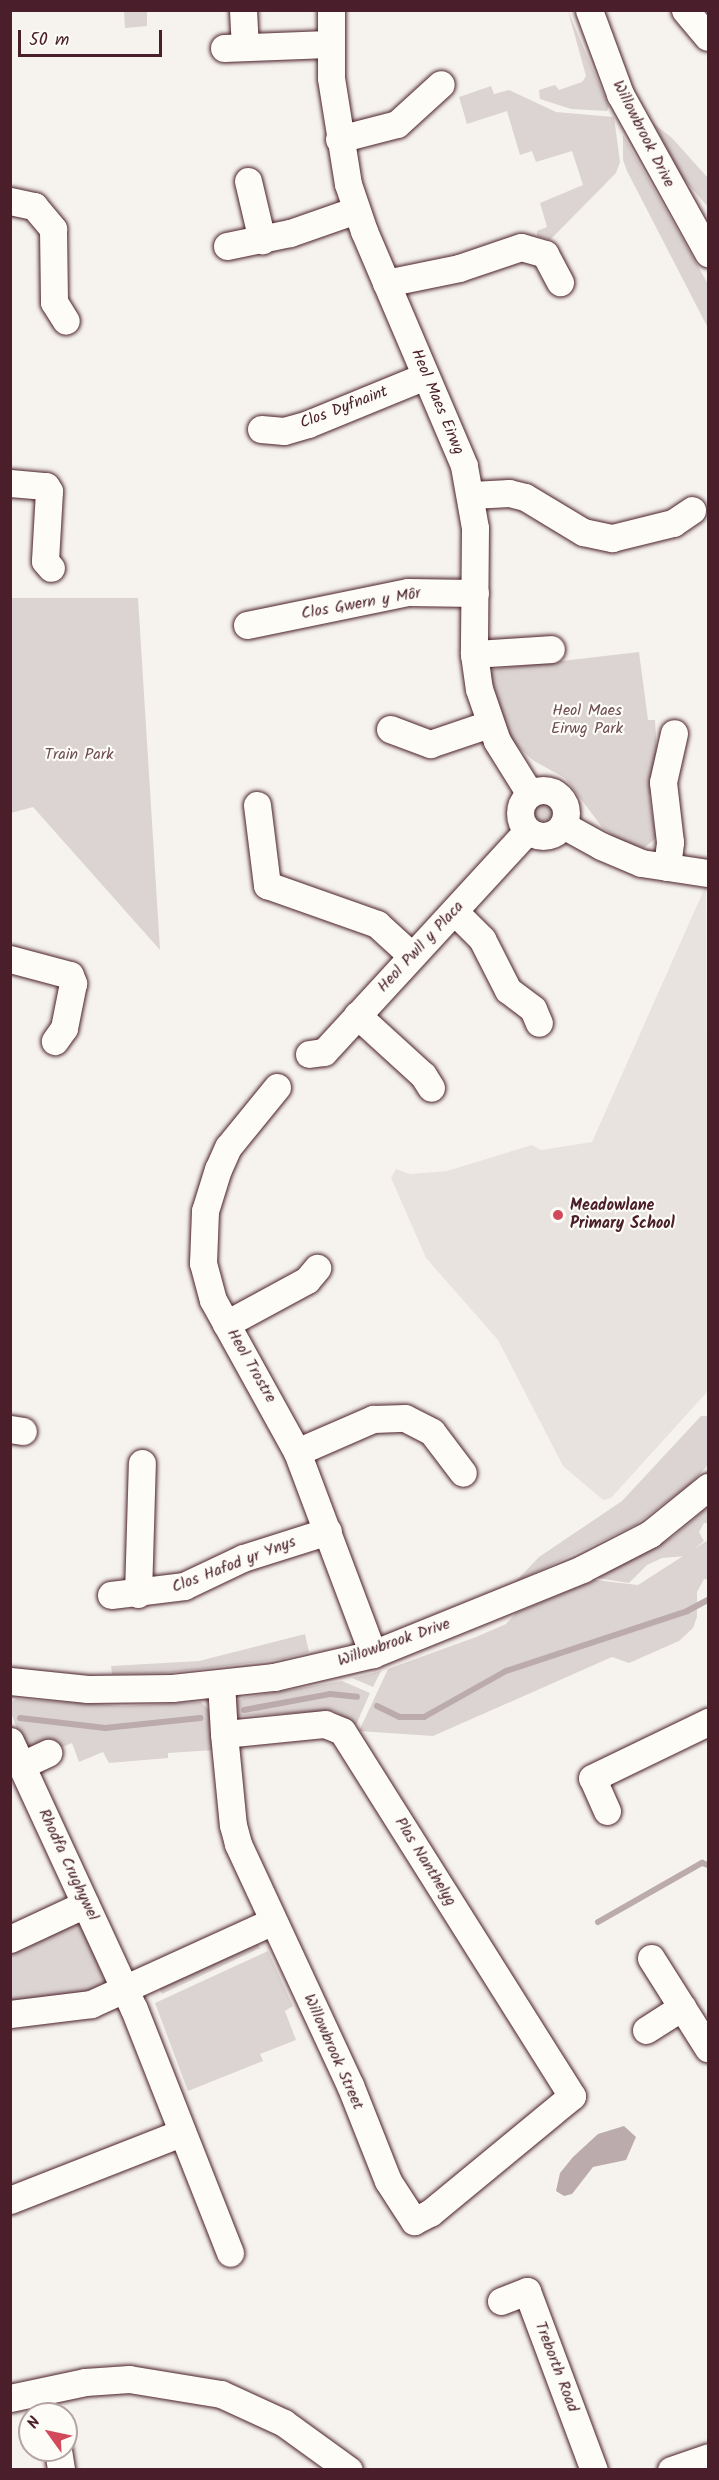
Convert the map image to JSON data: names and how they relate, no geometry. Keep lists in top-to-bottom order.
{
  "streets": {
    "street": [
      "Willowbrook Drive",
      "Heol Maes Eirwg",
      "Clos Dyfnaint",
      "Clos Gwern y Môr",
      "Heol Pwll y Placa",
      "Heol Trostre",
      "Clos Hafod yr Ynys",
      "Plas Nanthelyg",
      "Rhodfa Crughywel",
      "Willowbrook Street",
      "Treborth Road"
    ]
  },
  "crossings": [
    ["Willowbrook Drive", "Heol Trostre"],
    ["Willowbrook Drive", "Willowbrook Street"],
    ["Heol Maes Eirwg", "Clos Dyfnaint"],
    ["Heol Maes Eirwg", "Clos Gwern y Môr"],
    ["Heol Maes Eirwg", "Heol Pwll y Placa"],
    ["Heol Trostre", "Clos Hafod yr Ynys"],
    ["Plas Nanthelyg", "Willowbrook Street"]
  ],
  "parks": ["Heol Maes Eirwg Park", "Train Park"],
  "places": ["Meadowlane Primary School"],
  "scale_bar": "50 m",
  "north": "top left"
}
